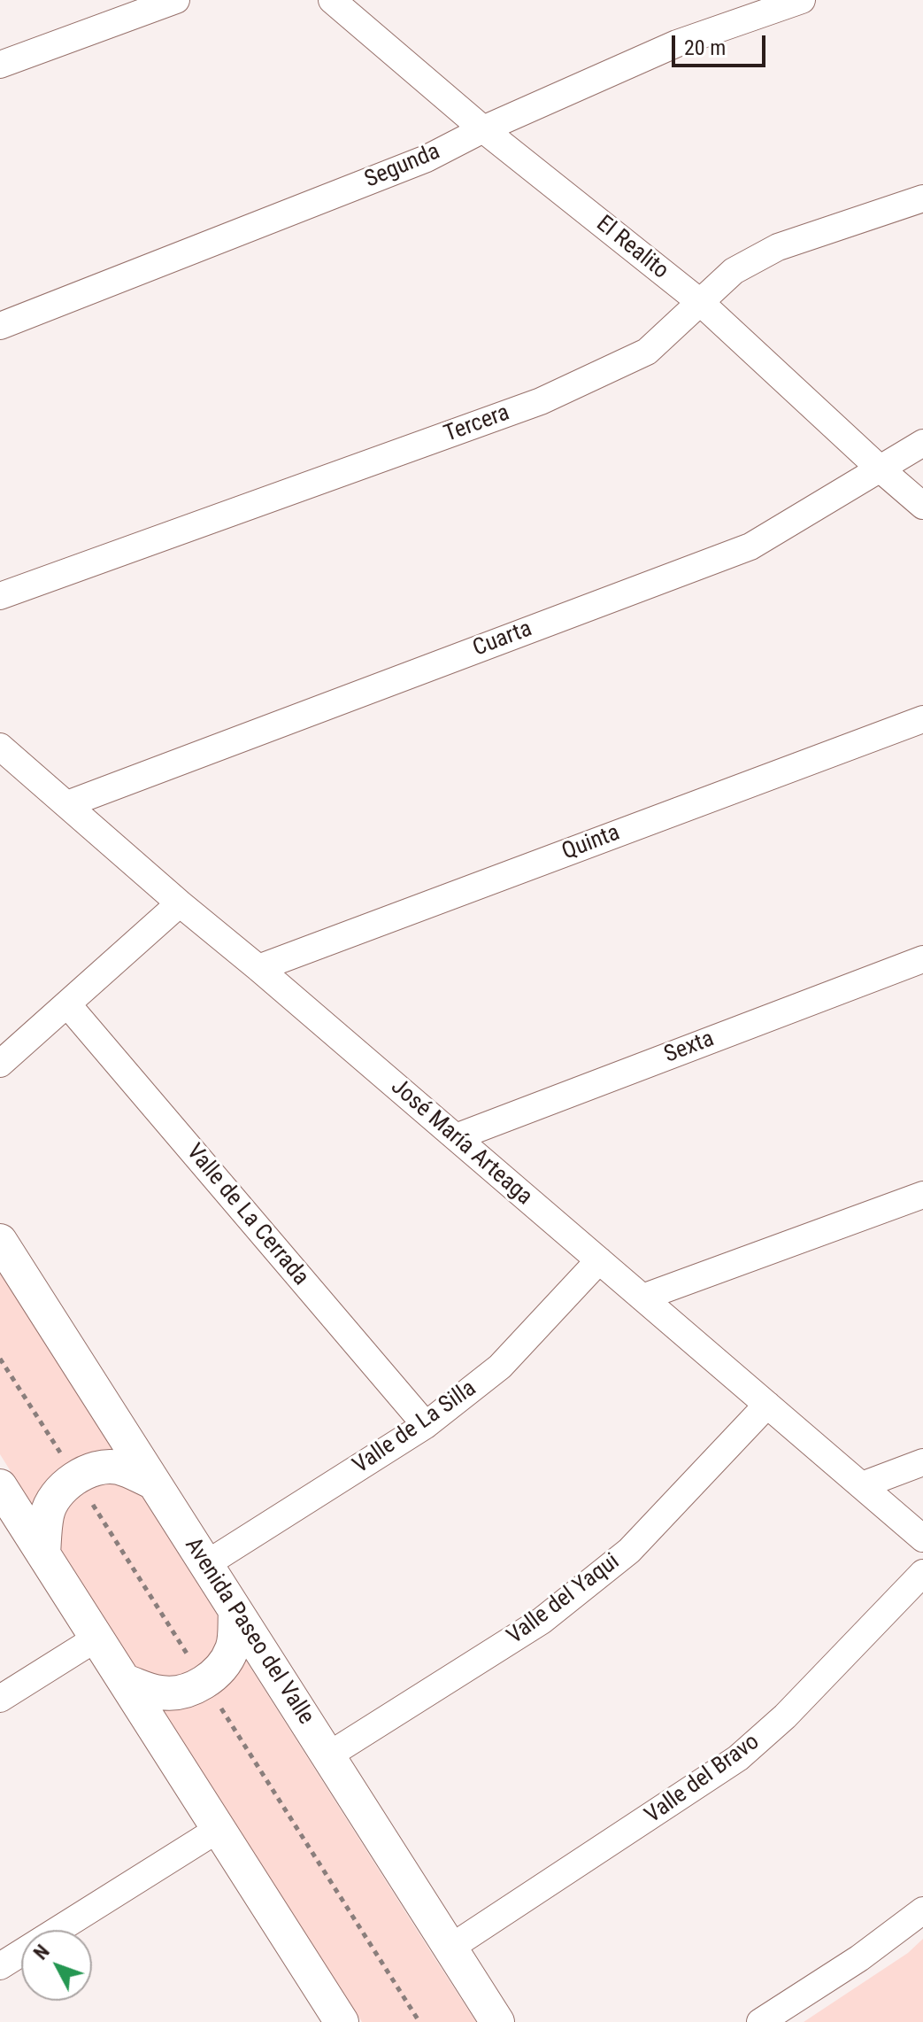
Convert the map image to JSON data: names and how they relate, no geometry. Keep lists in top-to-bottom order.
{
  "streets": {
    "street": [
      "Segunda",
      "El Realito",
      "Tercera",
      "Cuarta",
      "Quinta",
      "Sexta",
      "José María Arteaga",
      "Valle de La Cerrada",
      "Valle de La Silla",
      "Valle del Yaqui",
      "Avenida Paseo del Valle",
      "Valle del Bravo"
    ]
  },
  "crossings": [
    ["Segunda", "El Realito"],
    ["El Realito", "Tercera"],
    ["El Realito", "Cuarta"],
    ["Cuarta", "José María Arteaga"],
    ["Quinta", "José María Arteaga"],
    ["Sexta", "José María Arteaga"],
    ["José María Arteaga", "Valle de La Silla"],
    ["José María Arteaga", "Valle del Yaqui"],
    ["Valle de La Cerrada", "Valle de La Silla"],
    ["Valle de La Silla", "Avenida Paseo del Valle"],
    ["Valle del Yaqui", "Avenida Paseo del Valle"],
    ["Avenida Paseo del Valle", "Valle del Bravo"]
  ],
  "scale_bar": "20 m",
  "north": "top left"
}
